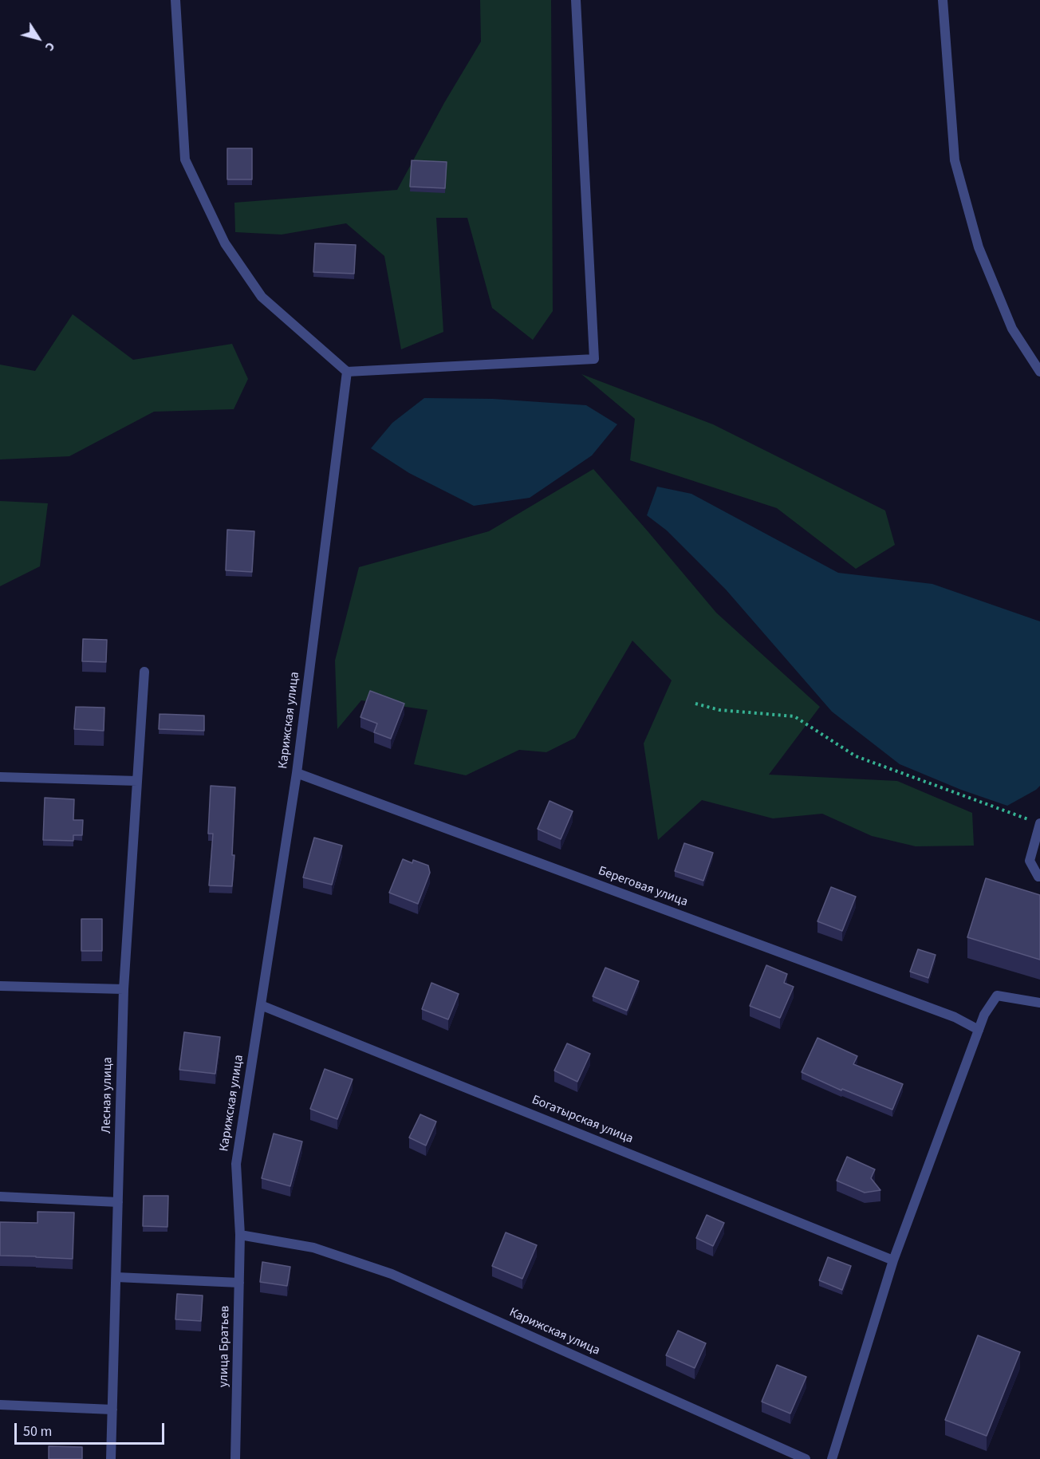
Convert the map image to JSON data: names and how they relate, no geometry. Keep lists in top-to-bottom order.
{
  "streets": {
    "street": [
      "Карижская улица",
      "Береговая улица",
      "Лесная улица",
      "Богатырская улица",
      "улица Братьев"
    ]
  },
  "crossings": [
    ["Карижская улица", "Береговая улица"],
    ["Карижская улица", "Богатырская улица"],
    ["Карижская улица", "улица Братьев"]
  ],
  "scale_bar": "50 m",
  "north": "bottom right"
}
